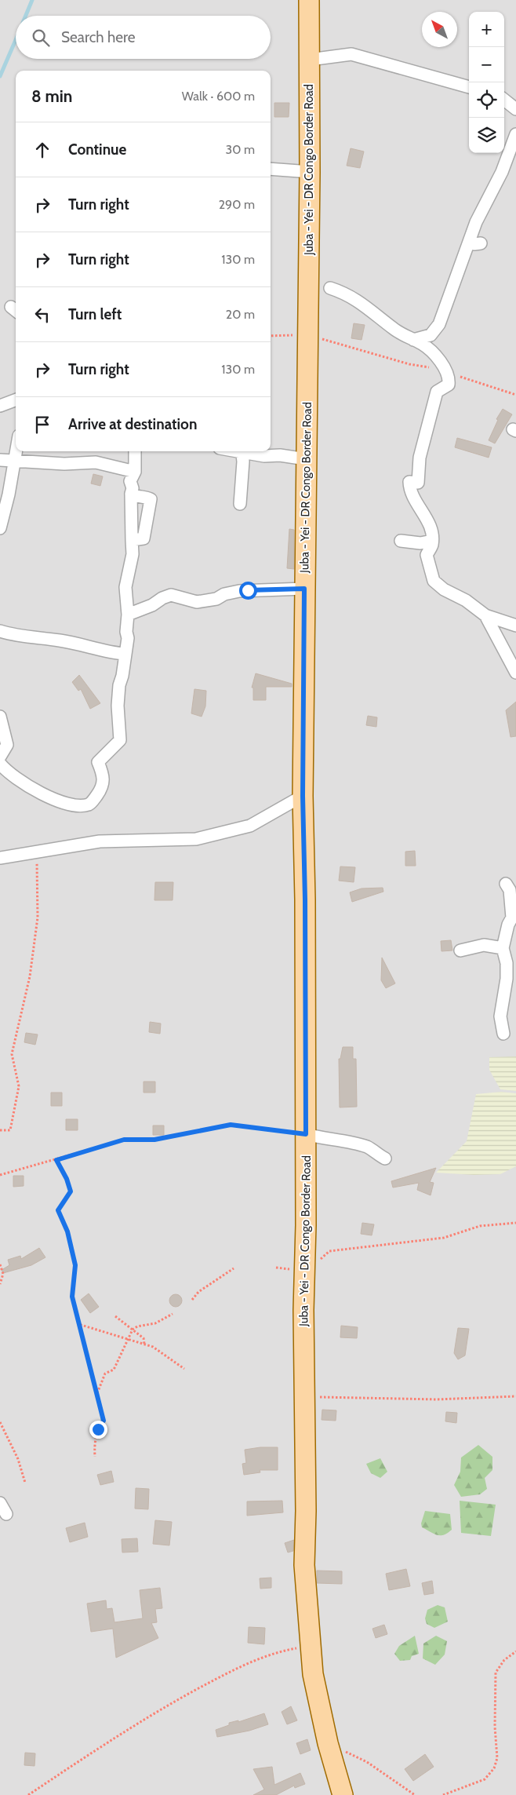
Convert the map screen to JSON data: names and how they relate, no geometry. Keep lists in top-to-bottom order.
{
  "streets": {
    "main road": ["Juba - Yei - DR Congo Border Road"]
  },
  "north": "top left",
  "page": {
    "map_buttons": ["+", "−"],
    "search": "Search here",
    "heading": ["8 min", "Walk · 600 m"],
    "list": [
      ["Continue", "30 m"],
      ["Turn right", "290 m"],
      ["Turn right", "130 m"],
      ["Turn left", "20 m"],
      ["Turn right", "130 m"],
      "Arrive at destination"
    ]
  }
}
